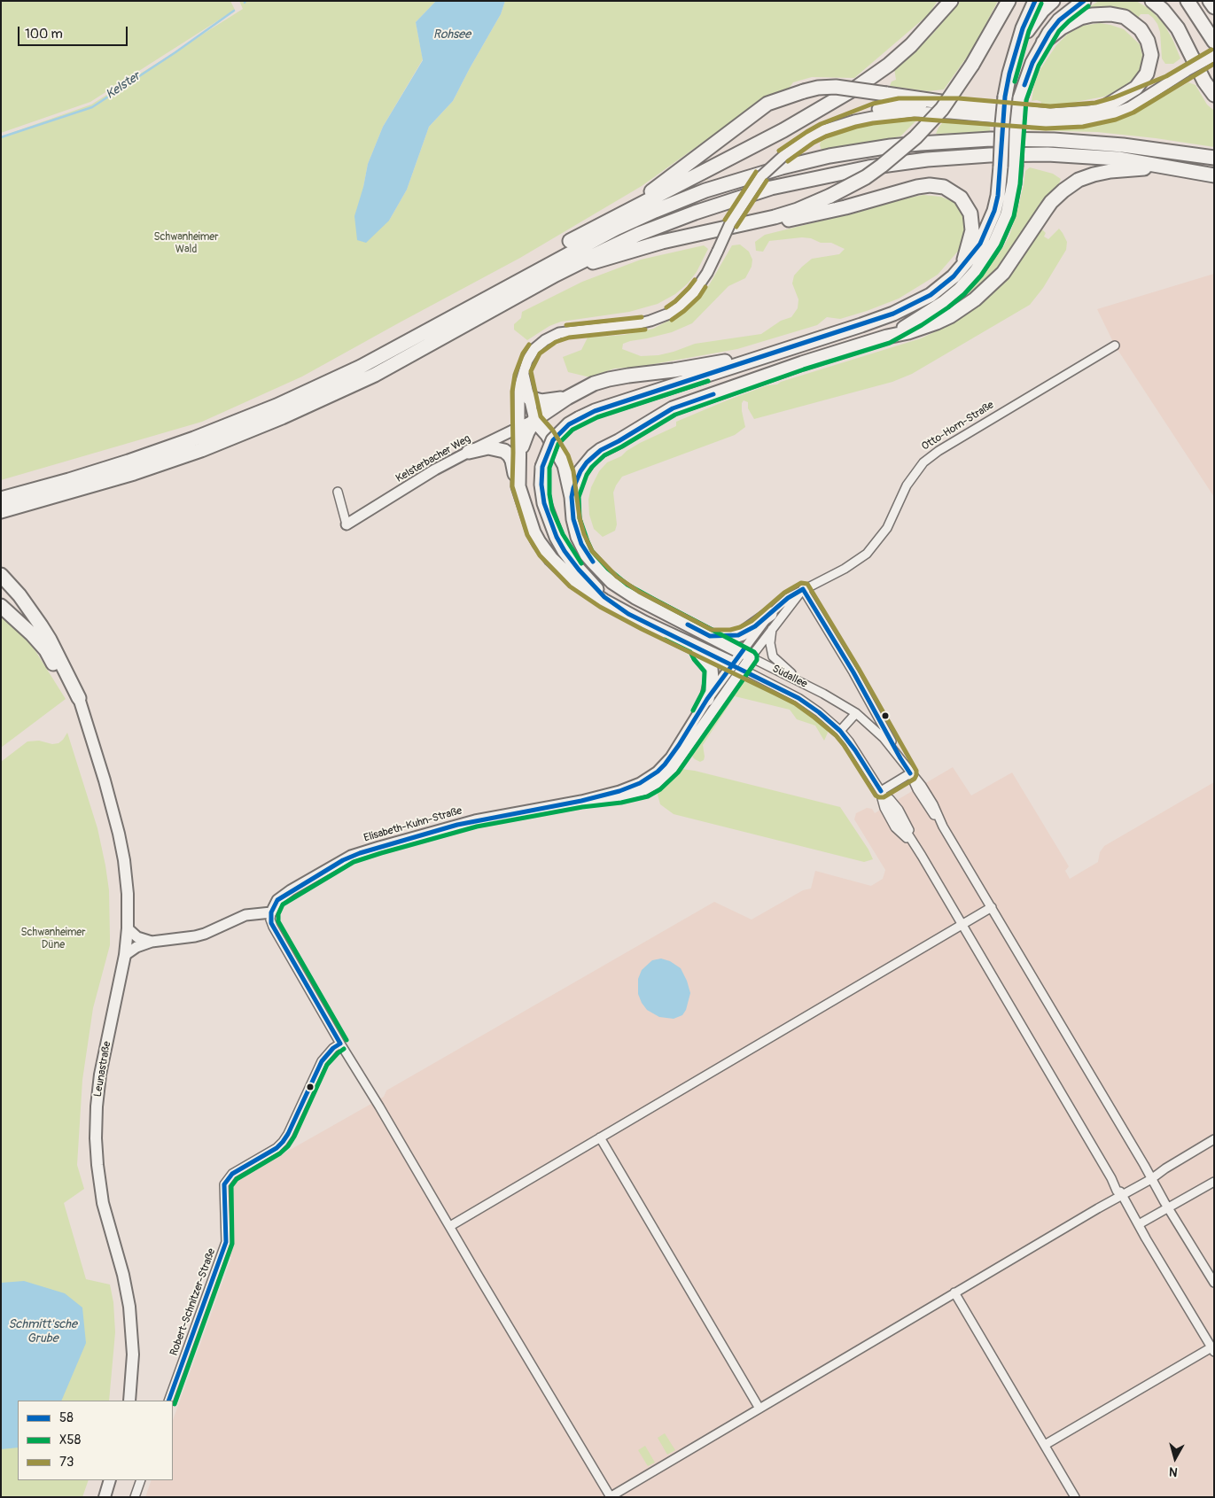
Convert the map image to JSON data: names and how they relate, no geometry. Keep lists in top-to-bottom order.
{
  "streets": {
    "highway": ["Südallee"],
    "main road": ["Leunastraße"],
    "street": [
      "Otto-Horn-Straße",
      "Kelsterbacher Weg",
      "Elisabeth-Kuhn-Straße",
      "Robert-Schnitzer-Straße"
    ]
  },
  "crossings": [
    ["Otto-Horn-Straße", "Südallee"],
    ["Otto-Horn-Straße", "Elisabeth-Kuhn-Straße"],
    ["Kelsterbacher Weg", "Südallee"],
    ["Südallee", "Elisabeth-Kuhn-Straße"]
  ],
  "water": ["Rohsee", "Kelster", "Schmitt'sche Grube"],
  "parks": ["Schwanheimer Wald", "Schwanheimer Düne"],
  "lines": ["transit line 58", "transit line X58", "transit line 73"],
  "legend": ["58", "X58", "73"],
  "scale_bar": "100 m",
  "north": "bottom"
}
